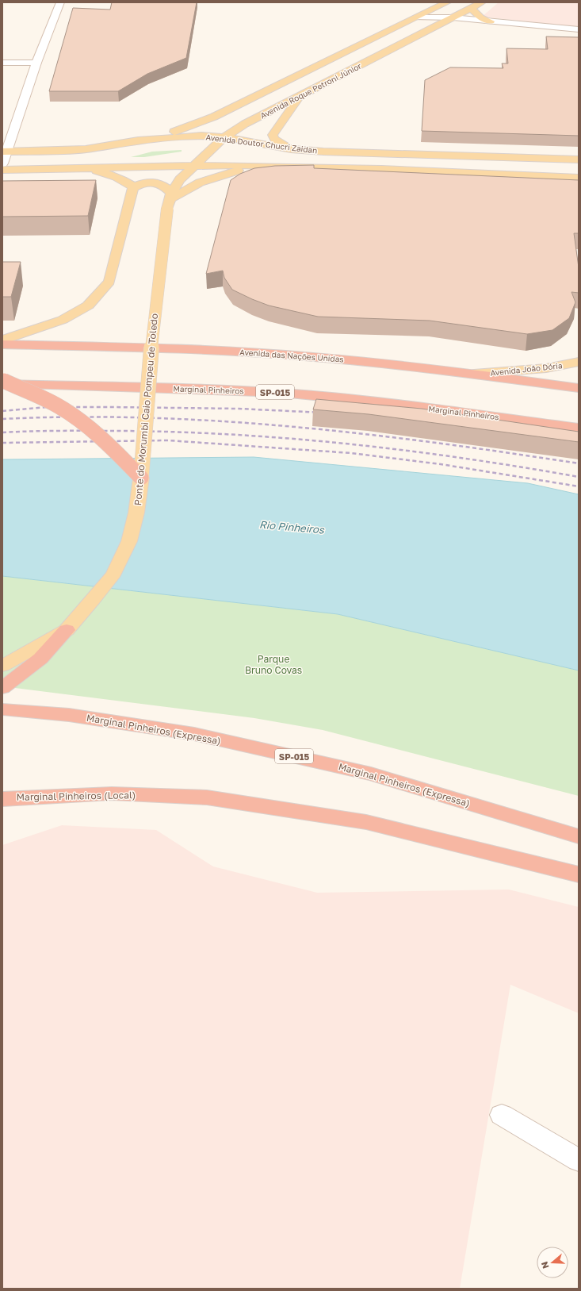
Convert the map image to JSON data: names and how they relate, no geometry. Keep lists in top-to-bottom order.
{
  "streets": {
    "highway": [
      "Avenida das Nações Unidas",
      "Marginal Pinheiros",
      "SP-015",
      "Marginal Pinheiros (Expressa)",
      "Marginal Pinheiros (Local)"
    ],
    "main road": [
      "Avenida Roque Petroni Júnior",
      "Avenida Doutor Chucri Zaidan",
      "Avenida João Dória",
      "Ponte do Morumbi Caio Pompeu de Toledo"
    ]
  },
  "crossings": [
    ["Avenida Roque Petroni Júnior", "Avenida Doutor Chucri Zaidan"],
    ["Avenida Roque Petroni Júnior", "Ponte do Morumbi Caio Pompeu de Toledo"],
    ["Avenida das Nações Unidas", "Avenida João Dória"]
  ],
  "water": ["Rio Pinheiros"],
  "parks": ["Parque Bruno Covas"],
  "north": "left"
}
